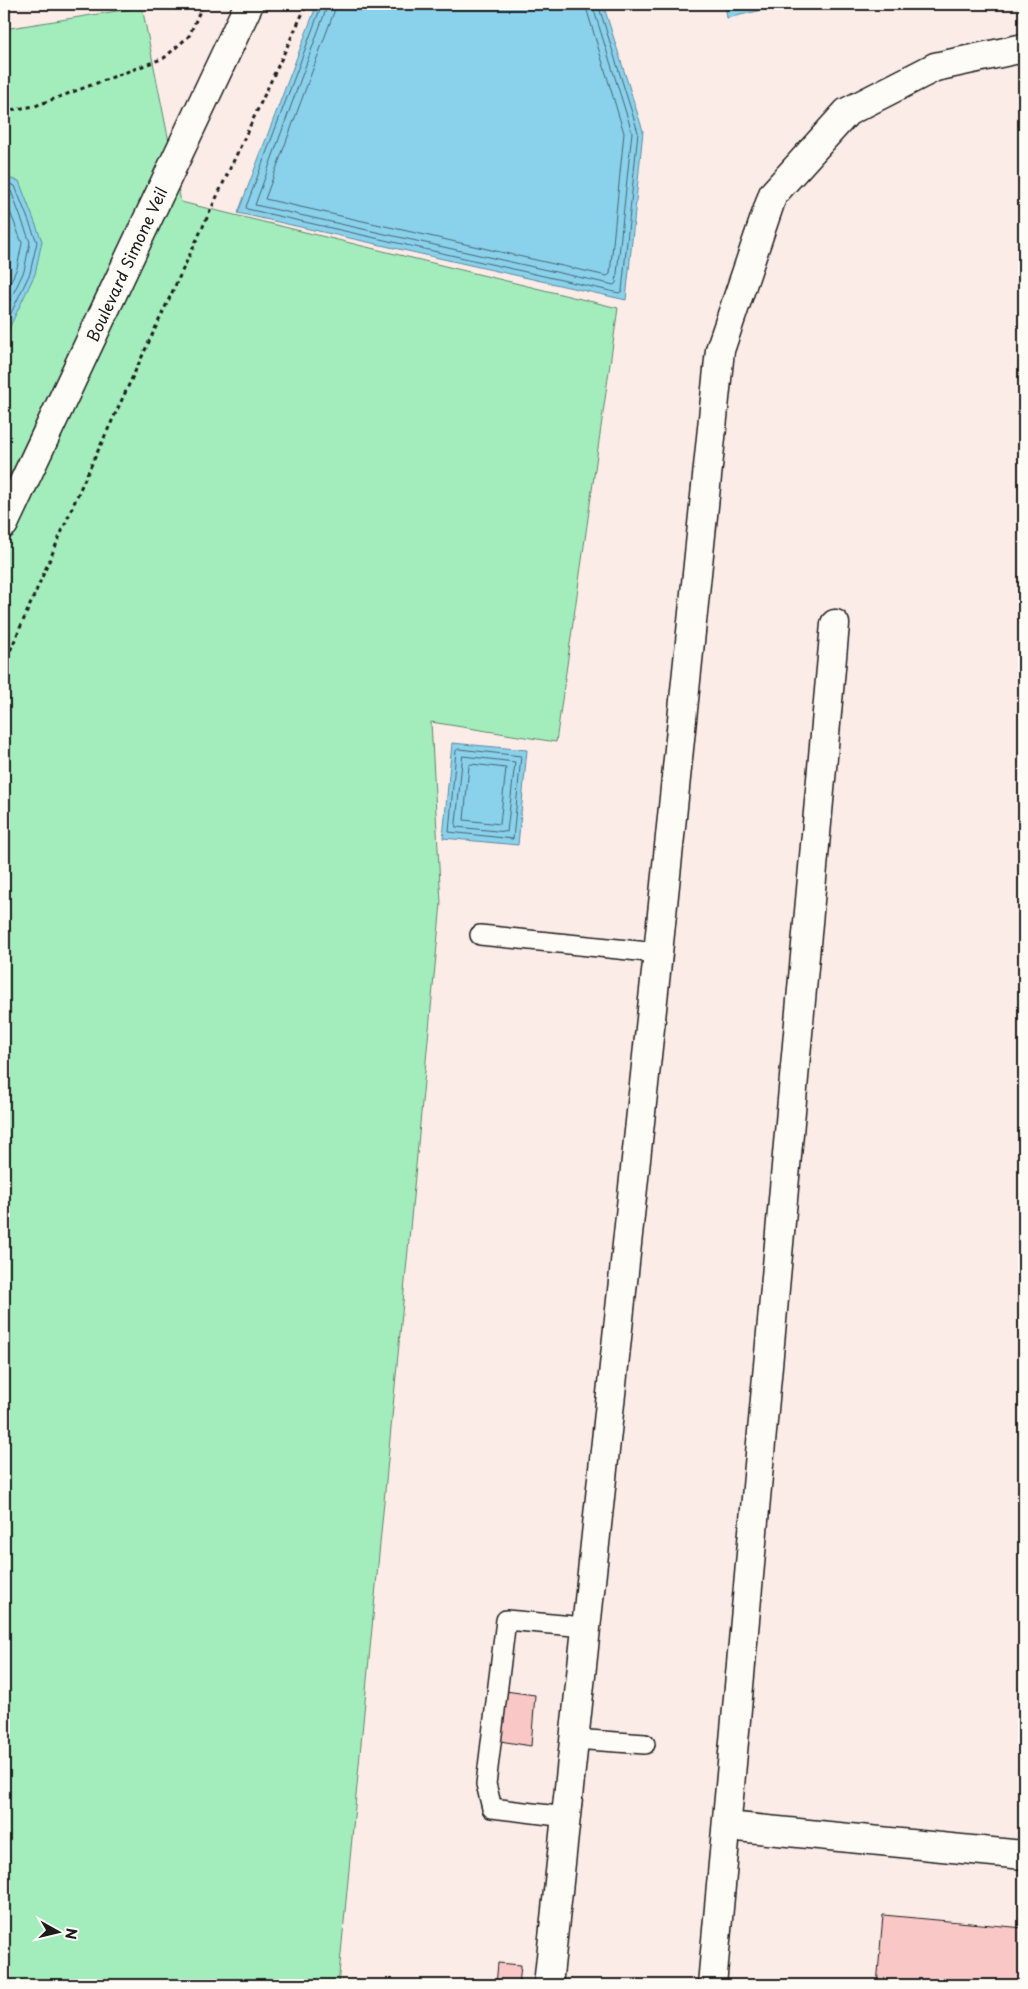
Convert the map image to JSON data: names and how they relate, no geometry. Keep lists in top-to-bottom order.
{
  "streets": {
    "street": ["Boulevard Simone Veil"]
  },
  "north": "right"
}
